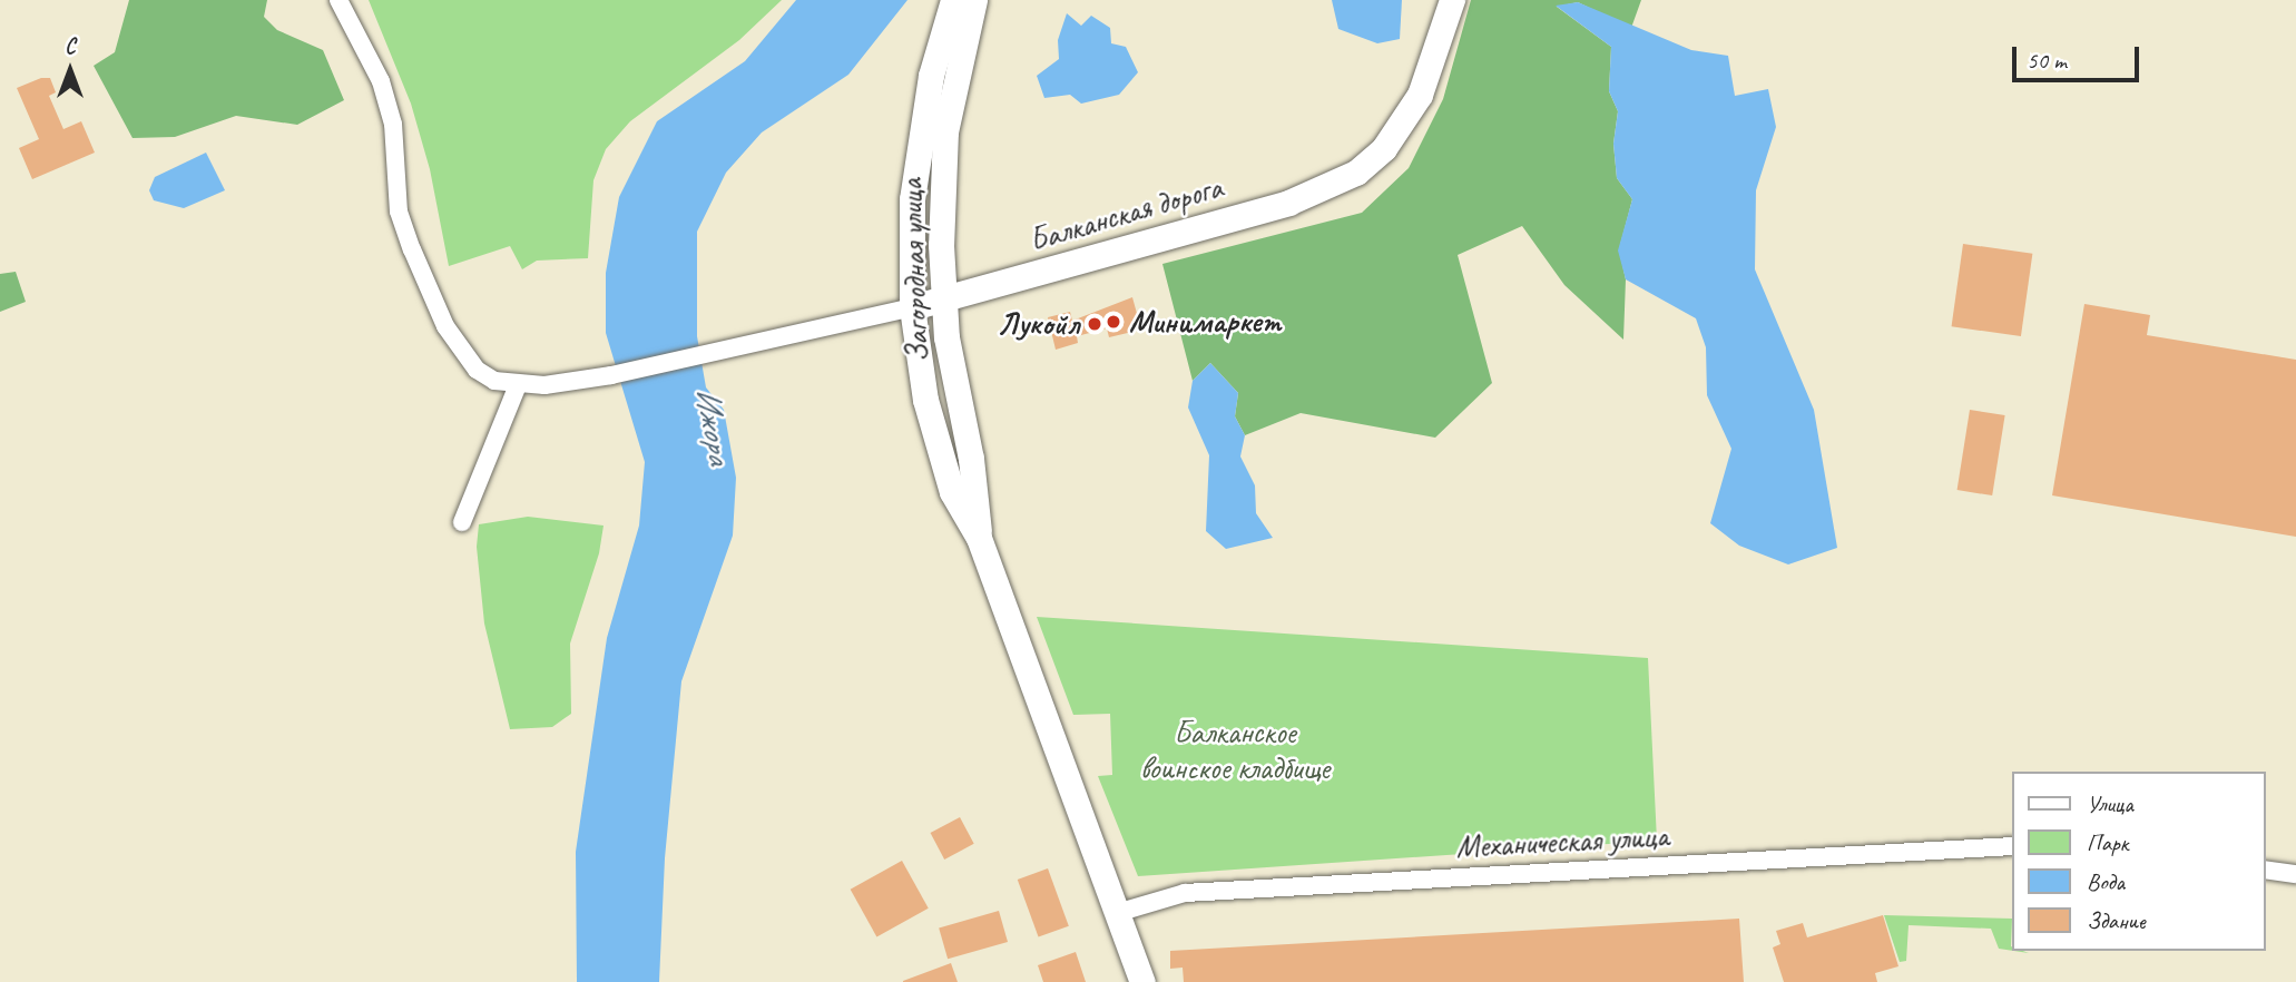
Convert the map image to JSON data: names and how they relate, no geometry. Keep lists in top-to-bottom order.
{
  "streets": {
    "main road": ["Балканская дорога", "Загородная улица"],
    "street": ["Механическая улица"]
  },
  "crossings": [
    ["Балканская дорога", "Загородная улица"],
    ["Загородная улица", "Механическая улица"]
  ],
  "water": ["Ижора"],
  "parks": ["Балканское воинское кладбище"],
  "places": ["Минимаркет", "Лукойл"],
  "legend": [
    "Улица",
    "Парк",
    "Вода",
    "Здание"
  ],
  "scale_bar": "50 m",
  "north": "top"
}
